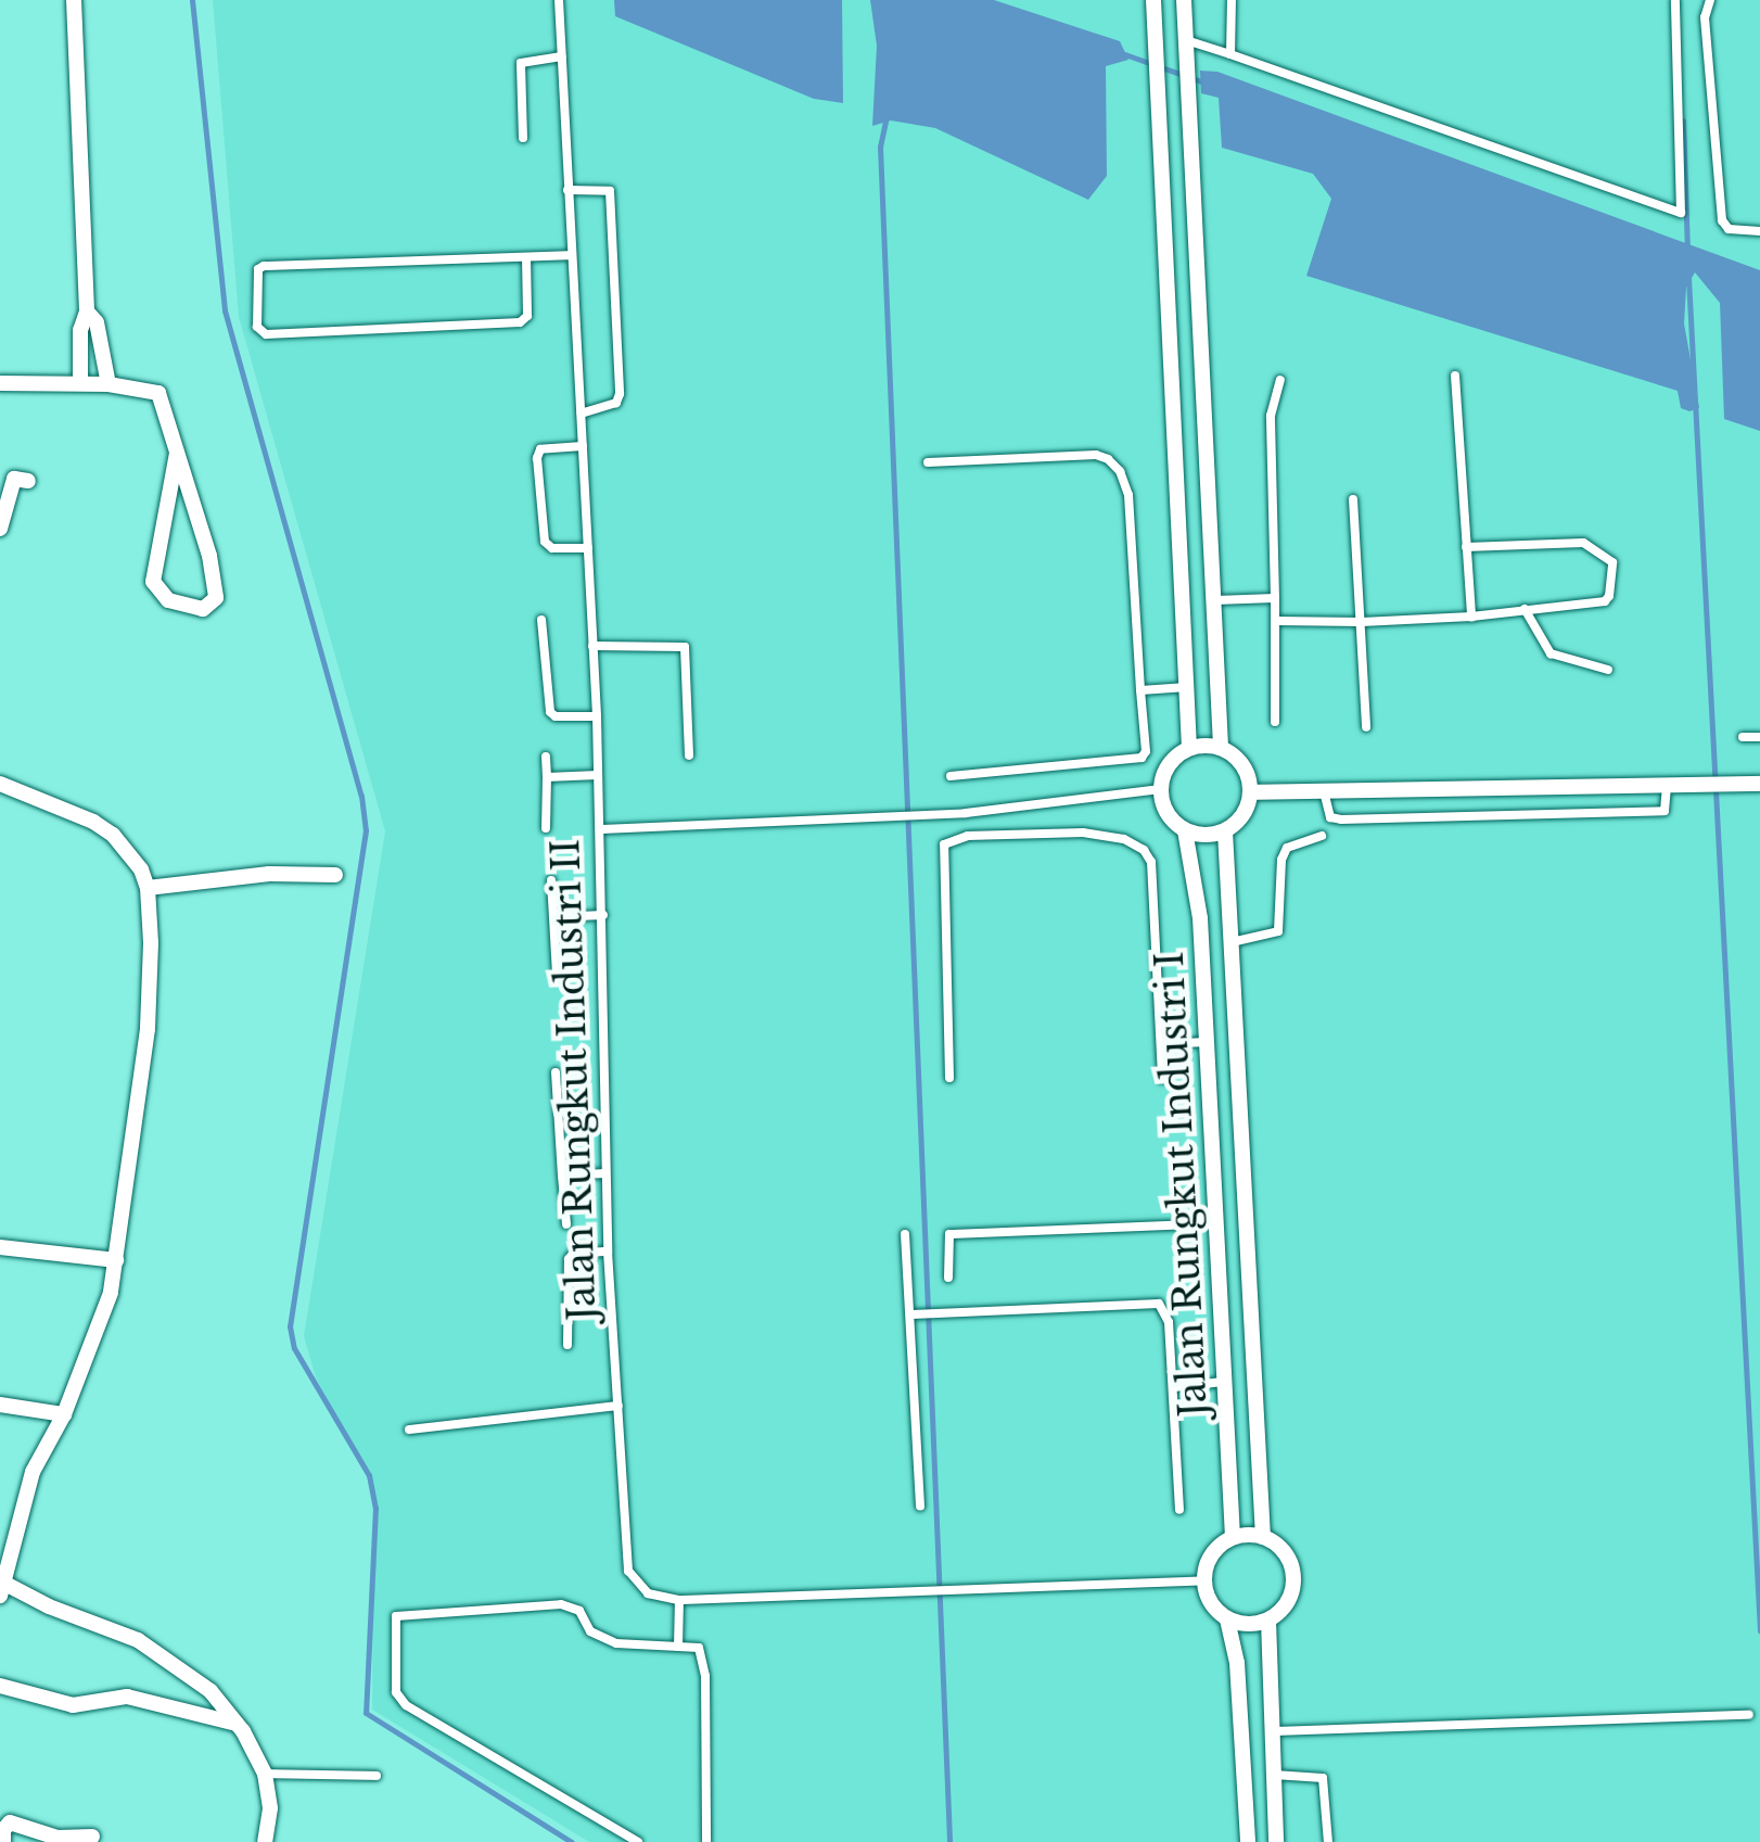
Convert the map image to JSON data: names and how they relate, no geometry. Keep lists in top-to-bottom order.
{
  "streets": {
    "street": ["Jalan Rungkut Industri I"],
    "lane": ["Jalan Rungkut Industri II"]
  },
  "crossings": [
    ["Jalan Rungkut Industri II", "Jalan Rungkut Industri I"]
  ]
}
